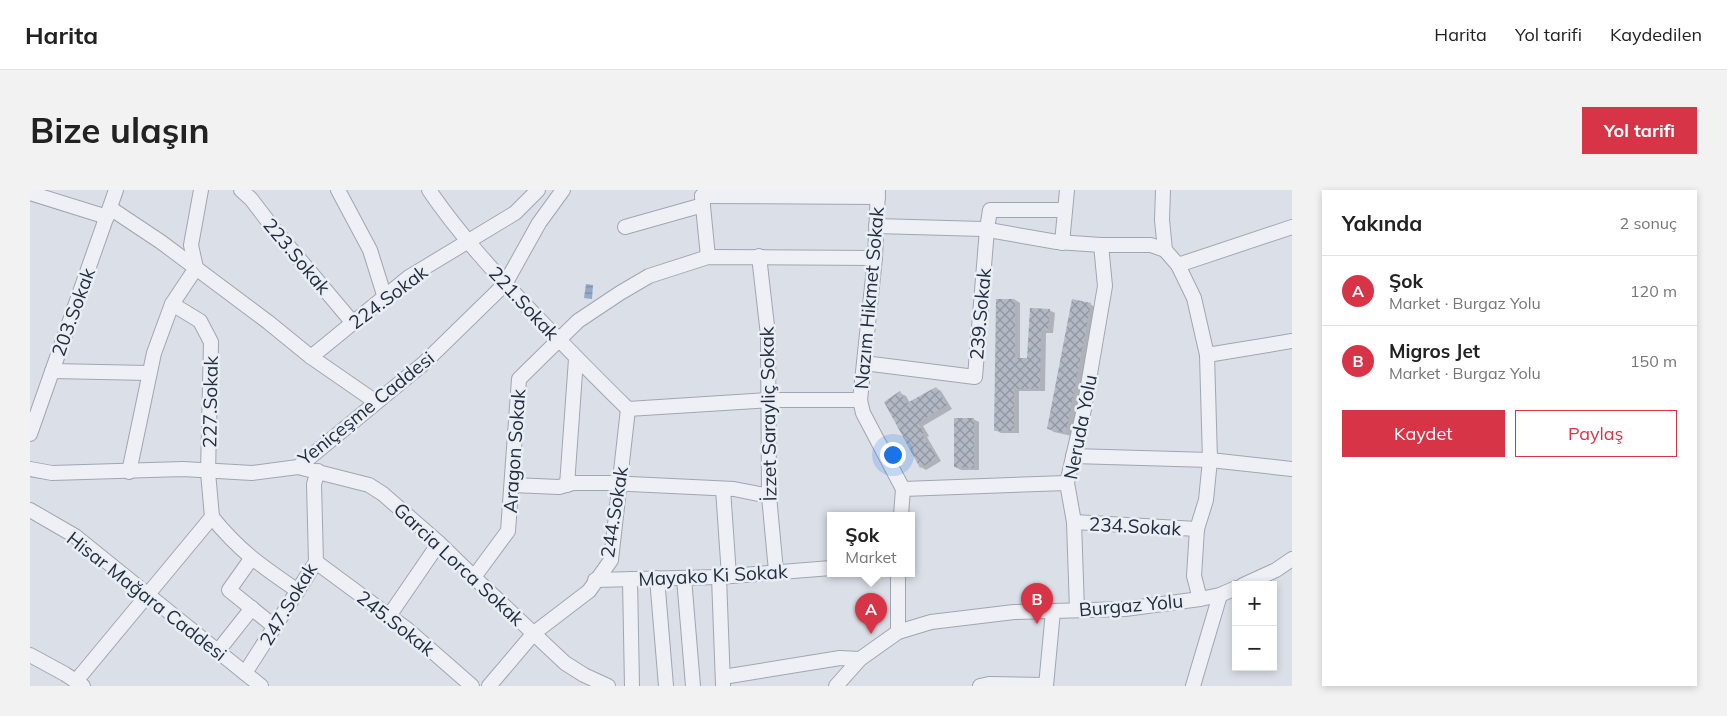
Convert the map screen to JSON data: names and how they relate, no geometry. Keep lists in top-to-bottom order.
{
  "streets": {
    "street": [
      "223.Sokak",
      "224.Sokak",
      "Nazım Hikmet Sokak",
      "221.Sokak",
      "203.Sokak",
      "239.Sokak",
      "227.Sokak",
      "Yeniçeşme Caddesi",
      "İzzet Sarayliç Sokak",
      "Neruda Yolu",
      "Aragon Sokak",
      "244.Sokak",
      "234.Sokak",
      "Garcia Lorca Sokak",
      "Mayako Ki Sokak",
      "Hisar Mağara Caddesi",
      "247.Sokak",
      "Burgaz Yolu",
      "245.Sokak"
    ]
  },
  "crossings": [
    ["223.Sokak", "224.Sokak"],
    ["224.Sokak", "221.Sokak"],
    ["Nazım Hikmet Sokak", "239.Sokak"],
    ["Nazım Hikmet Sokak", "Aragon Sokak"],
    ["221.Sokak", "Yeniçeşme Caddesi"],
    ["221.Sokak", "Aragon Sokak"],
    ["221.Sokak", "244.Sokak"],
    ["227.Sokak", "Yeniçeşme Caddesi"],
    ["Yeniçeşme Caddesi", "Garcia Lorca Sokak"],
    ["İzzet Sarayliç Sokak", "Aragon Sokak"],
    ["İzzet Sarayliç Sokak", "Mayako Ki Sokak"],
    ["Neruda Yolu", "234.Sokak"],
    ["Neruda Yolu", "Burgaz Yolu"],
    ["Aragon Sokak", "Garcia Lorca Sokak"],
    ["244.Sokak", "Garcia Lorca Sokak"],
    ["244.Sokak", "Mayako Ki Sokak"],
    ["Garcia Lorca Sokak", "247.Sokak"],
    ["Hisar Mağara Caddesi", "247.Sokak"],
    ["247.Sokak", "245.Sokak"]
  ],
  "page": {
    "header": "Harita",
    "nav": ["Harita", "Yol tarifi", "Kaydedilen"],
    "buttons": [
      "Yol tarifi",
      ["Kaydet", "Paylaş"]
    ],
    "title": "Bize ulaşın",
    "heading": ["Yakında", "2 sonuç"],
    "list": [
      {
        "mark": "A",
        "name": "Şok",
        "note": "Market · Burgaz Yolu",
        "value": "120 m"
      },
      {
        "mark": "B",
        "name": "Migros Jet",
        "note": "Market · Burgaz Yolu",
        "value": "150 m"
      }
    ],
    "popup": ["Şok", "Market"],
    "map_buttons": ["+", "−"],
    "pins": ["B", "A"]
  }
}
